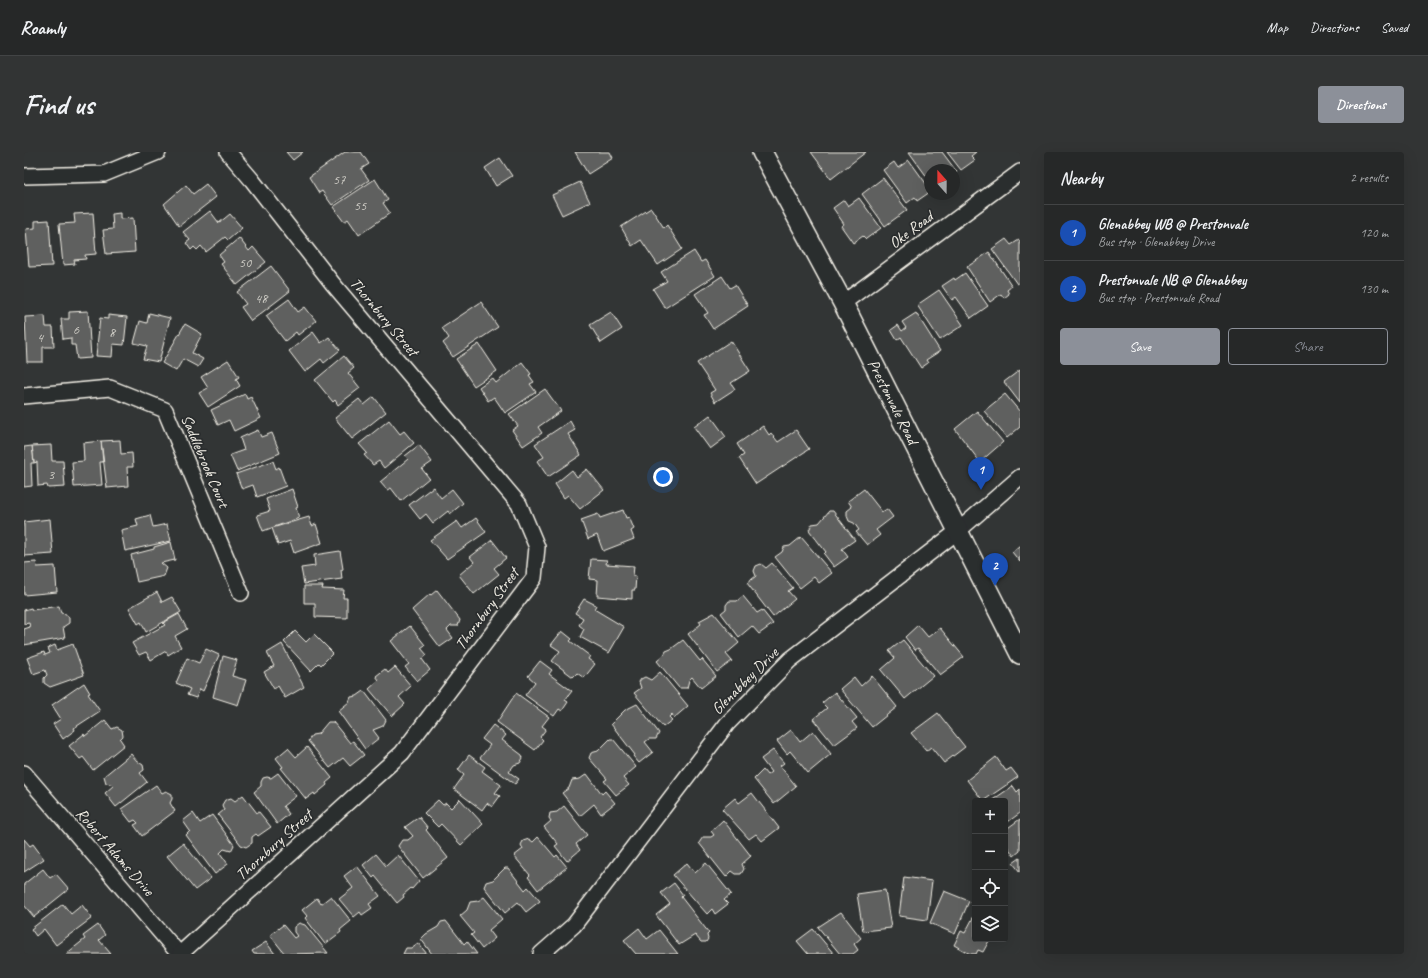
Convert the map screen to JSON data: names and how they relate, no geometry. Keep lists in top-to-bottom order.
{
  "streets": {
    "street": [
      "Oke Road",
      "Thornbury Street",
      "Prestonvale Road",
      "Saddlebrook Court",
      "Glenabbey Drive",
      "Robert Adams Drive"
    ]
  },
  "crossings": [
    ["Oke Road", "Prestonvale Road"],
    ["Thornbury Street", "Robert Adams Drive"],
    ["Prestonvale Road", "Glenabbey Drive"]
  ],
  "house_numbers": [
    "57",
    "55",
    "50",
    "48",
    "6",
    "8",
    "4",
    "3"
  ],
  "north": "top",
  "page": {
    "header": "Roamly",
    "nav": ["Map", "Directions", "Saved"],
    "buttons": [
      "Directions",
      ["Save", "Share"]
    ],
    "title": "Find us",
    "heading": ["Nearby", "2 results"],
    "list": [
      {
        "mark": "1",
        "name": "Glenabbey WB @ Prestonvale",
        "note": "Bus stop · Glenabbey Drive",
        "value": "120 m"
      },
      {
        "mark": "2",
        "name": "Prestonvale NB @ Glenabbey",
        "note": "Bus stop · Prestonvale Road",
        "value": "130 m"
      }
    ],
    "pins": ["1", "2"],
    "map_buttons": ["+", "−"]
  }
}
